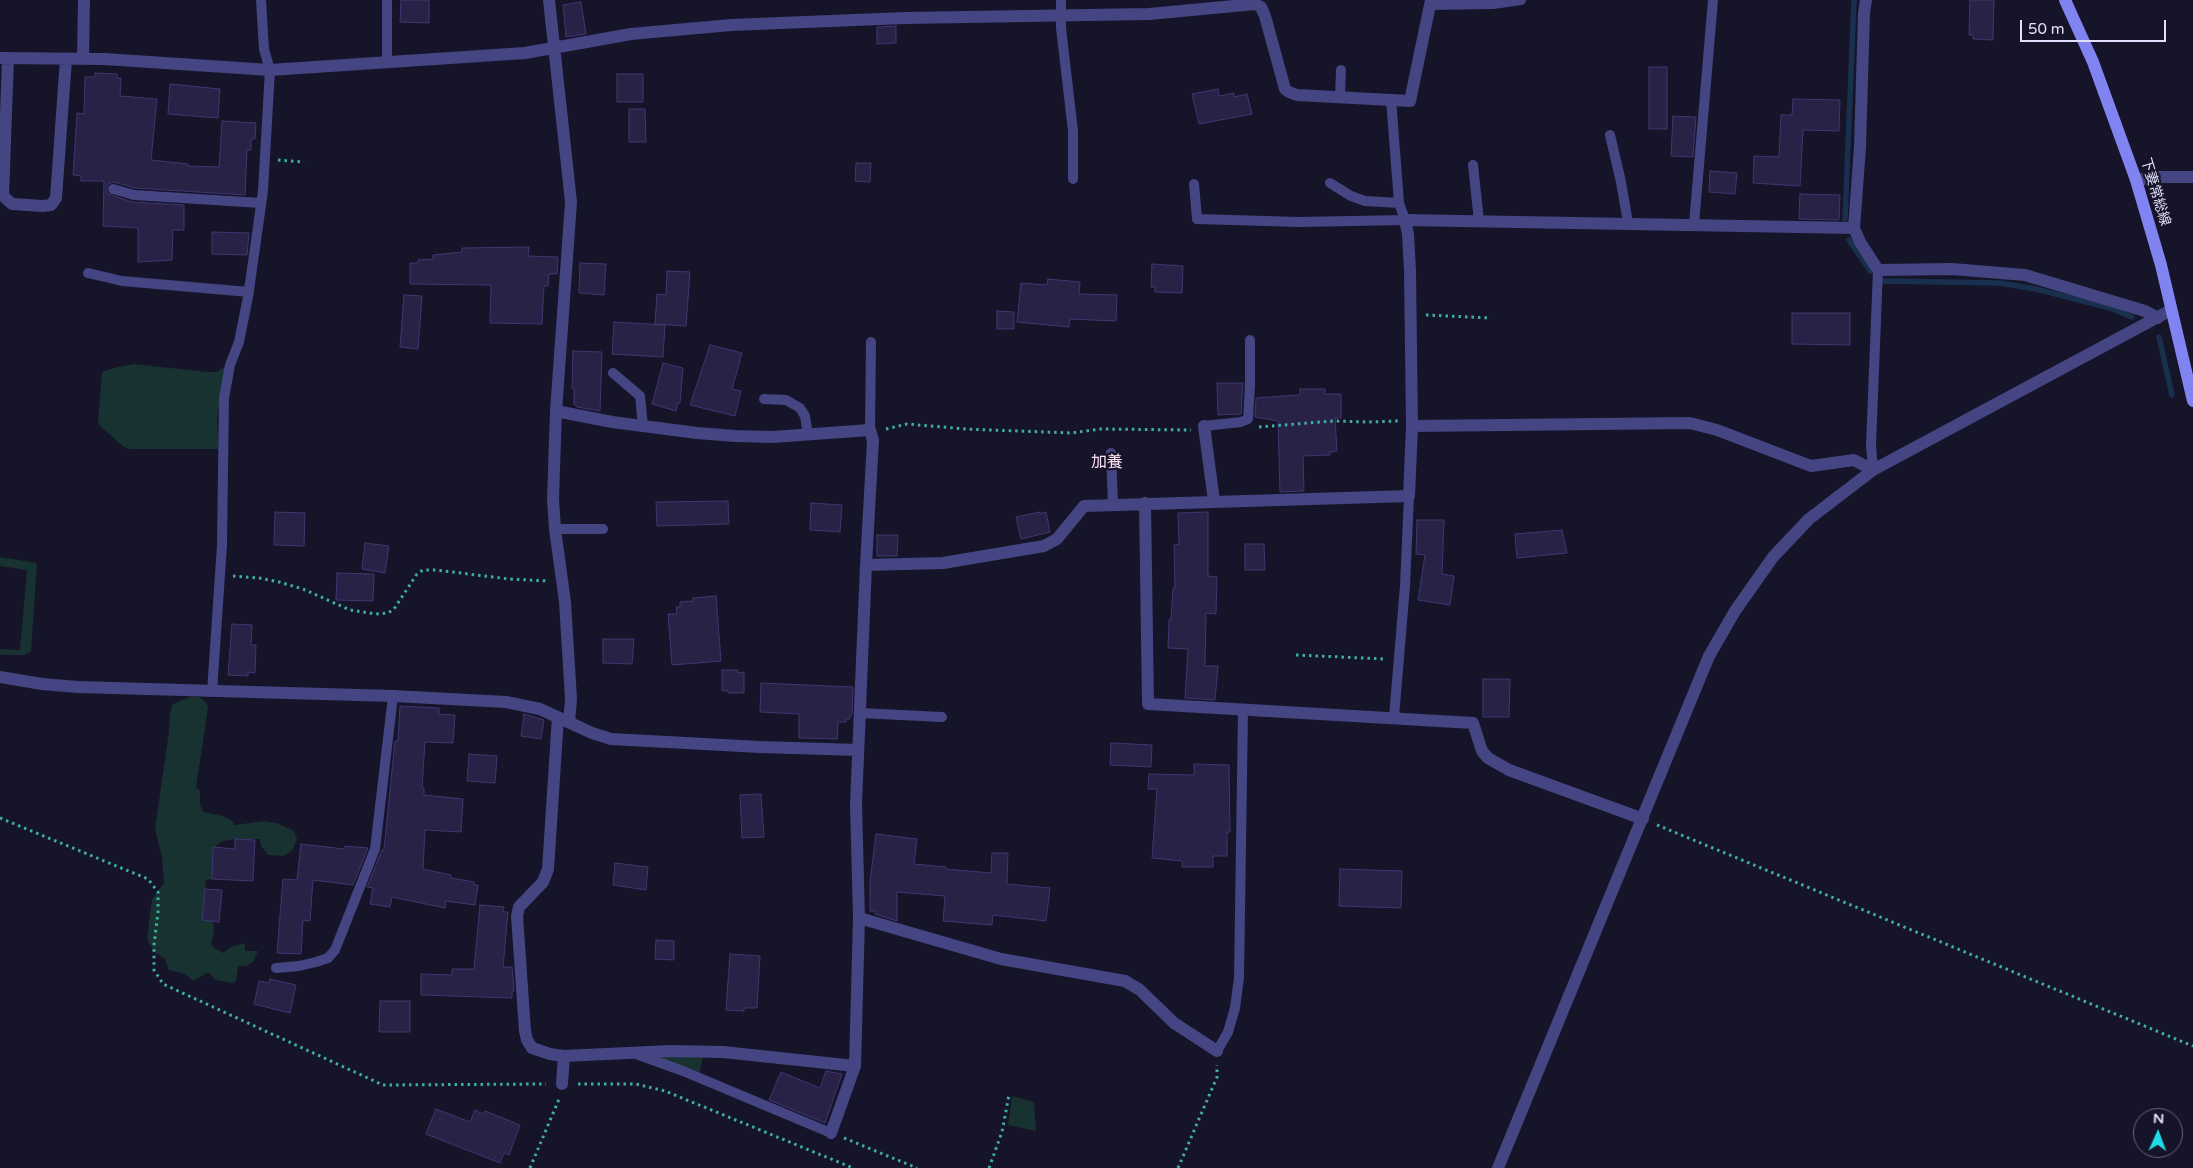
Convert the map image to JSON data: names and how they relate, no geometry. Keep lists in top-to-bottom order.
{
  "streets": {
    "main road": ["下妻常総線"]
  },
  "districts": ["加養"],
  "scale_bar": "50 m",
  "north": "top"
}
